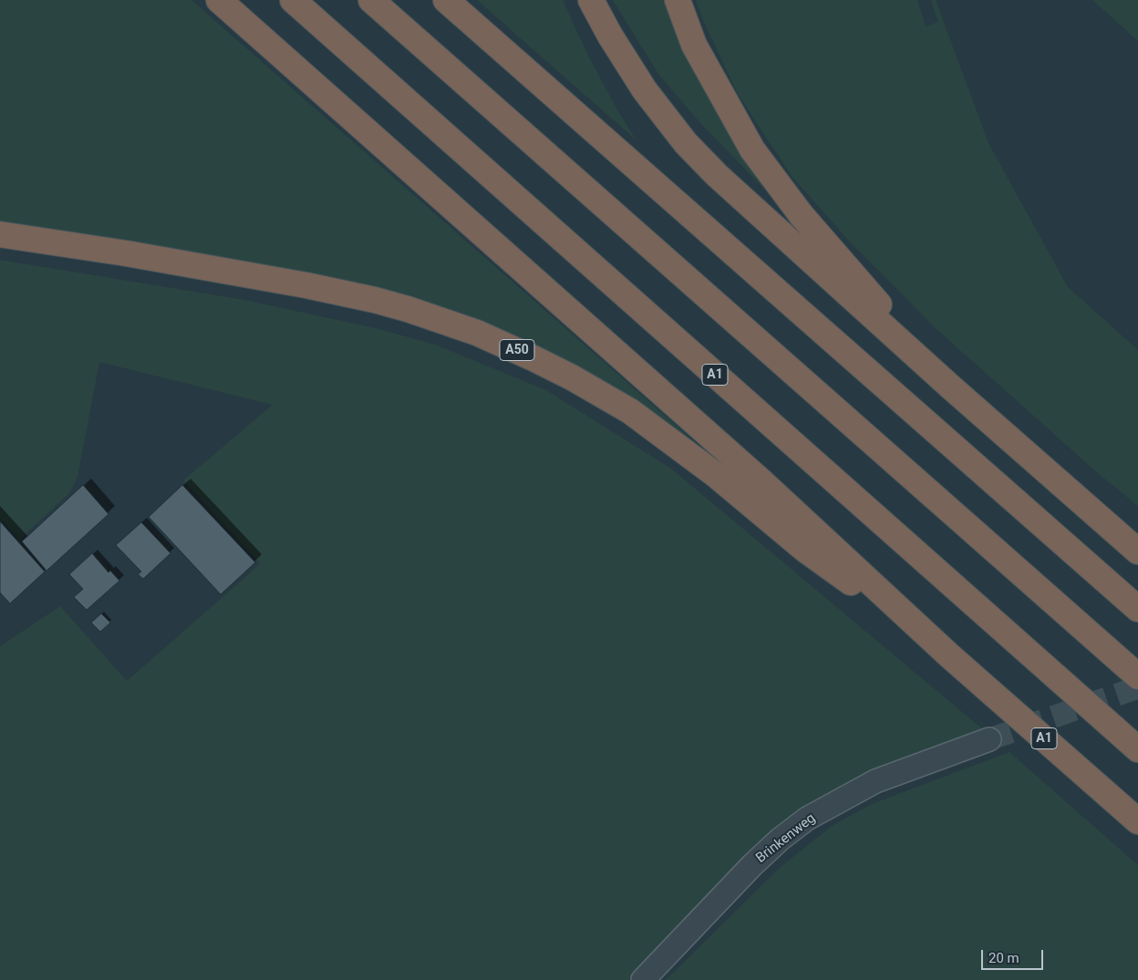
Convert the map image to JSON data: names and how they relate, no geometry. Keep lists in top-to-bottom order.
{
  "streets": {
    "highway": ["A50", "A1"],
    "street": ["Brinkenweg"]
  },
  "crossings": [
    ["A50", "A1"]
  ],
  "scale_bar": "20 m"
}
